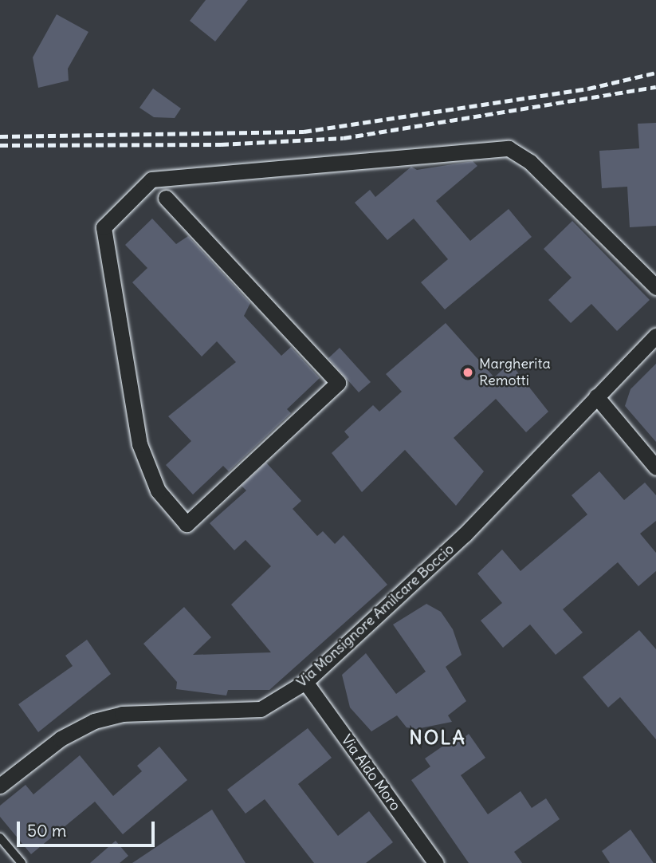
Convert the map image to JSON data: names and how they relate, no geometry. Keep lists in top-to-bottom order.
{
  "streets": {
    "street": ["Via Monsignore Amilcare Boccio", "Via Aldo Moro"]
  },
  "crossings": [
    ["Via Monsignore Amilcare Boccio", "Via Aldo Moro"]
  ],
  "districts": ["NOLA"],
  "places": ["Margherita Remotti"],
  "scale_bar": "50 m"
}
